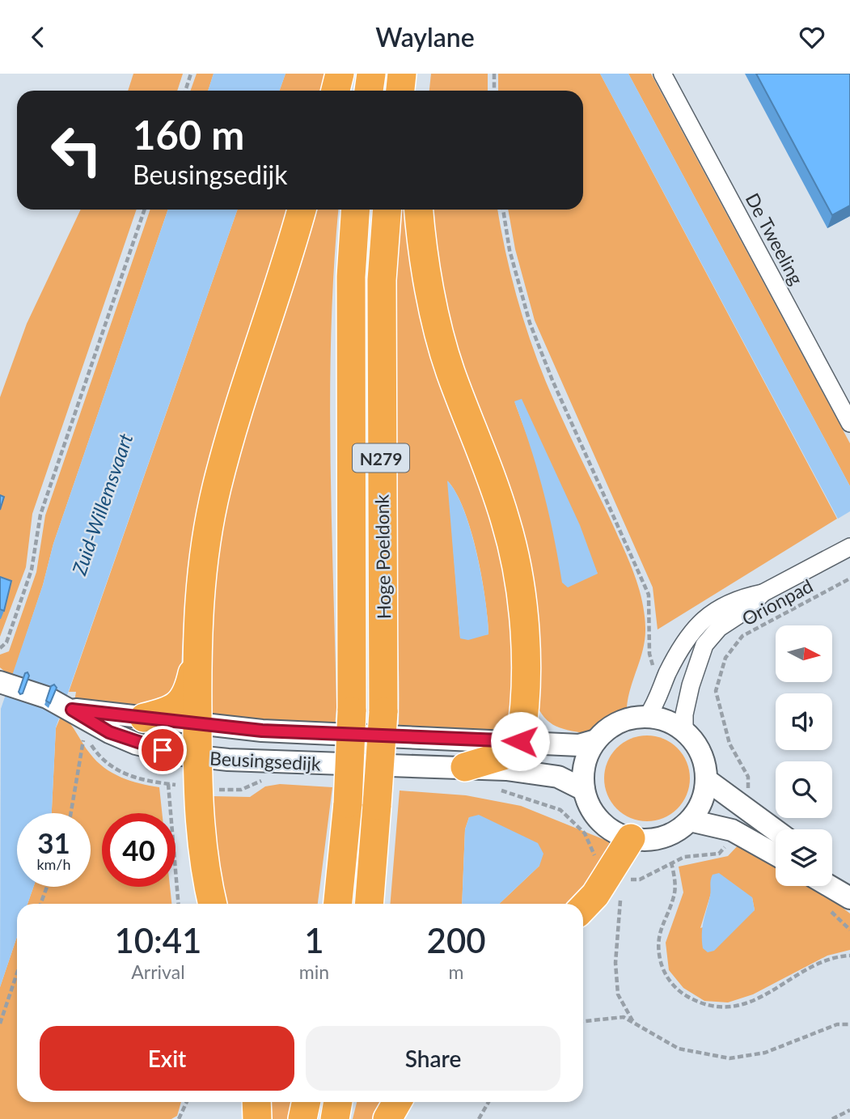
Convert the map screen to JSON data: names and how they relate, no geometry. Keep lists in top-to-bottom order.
{
  "streets": {
    "highway": ["N279", "Hoge Poeldonk"],
    "street": ["De Tweeling", "Beusingsedijk"],
    "path": ["Orionpad"]
  },
  "water": ["Zuid-Willemsvaart"],
  "north": "right",
  "page": {
    "header": "Waylane",
    "turn": ["160 m", "Beusingsedijk"],
    "speed": "31 km/h",
    "limit": "40",
    "eta": [
      "10:41",
      "Arrival",
      "1",
      "min",
      "200",
      "m"
    ],
    "buttons": ["Exit", "Share"]
  }
}
